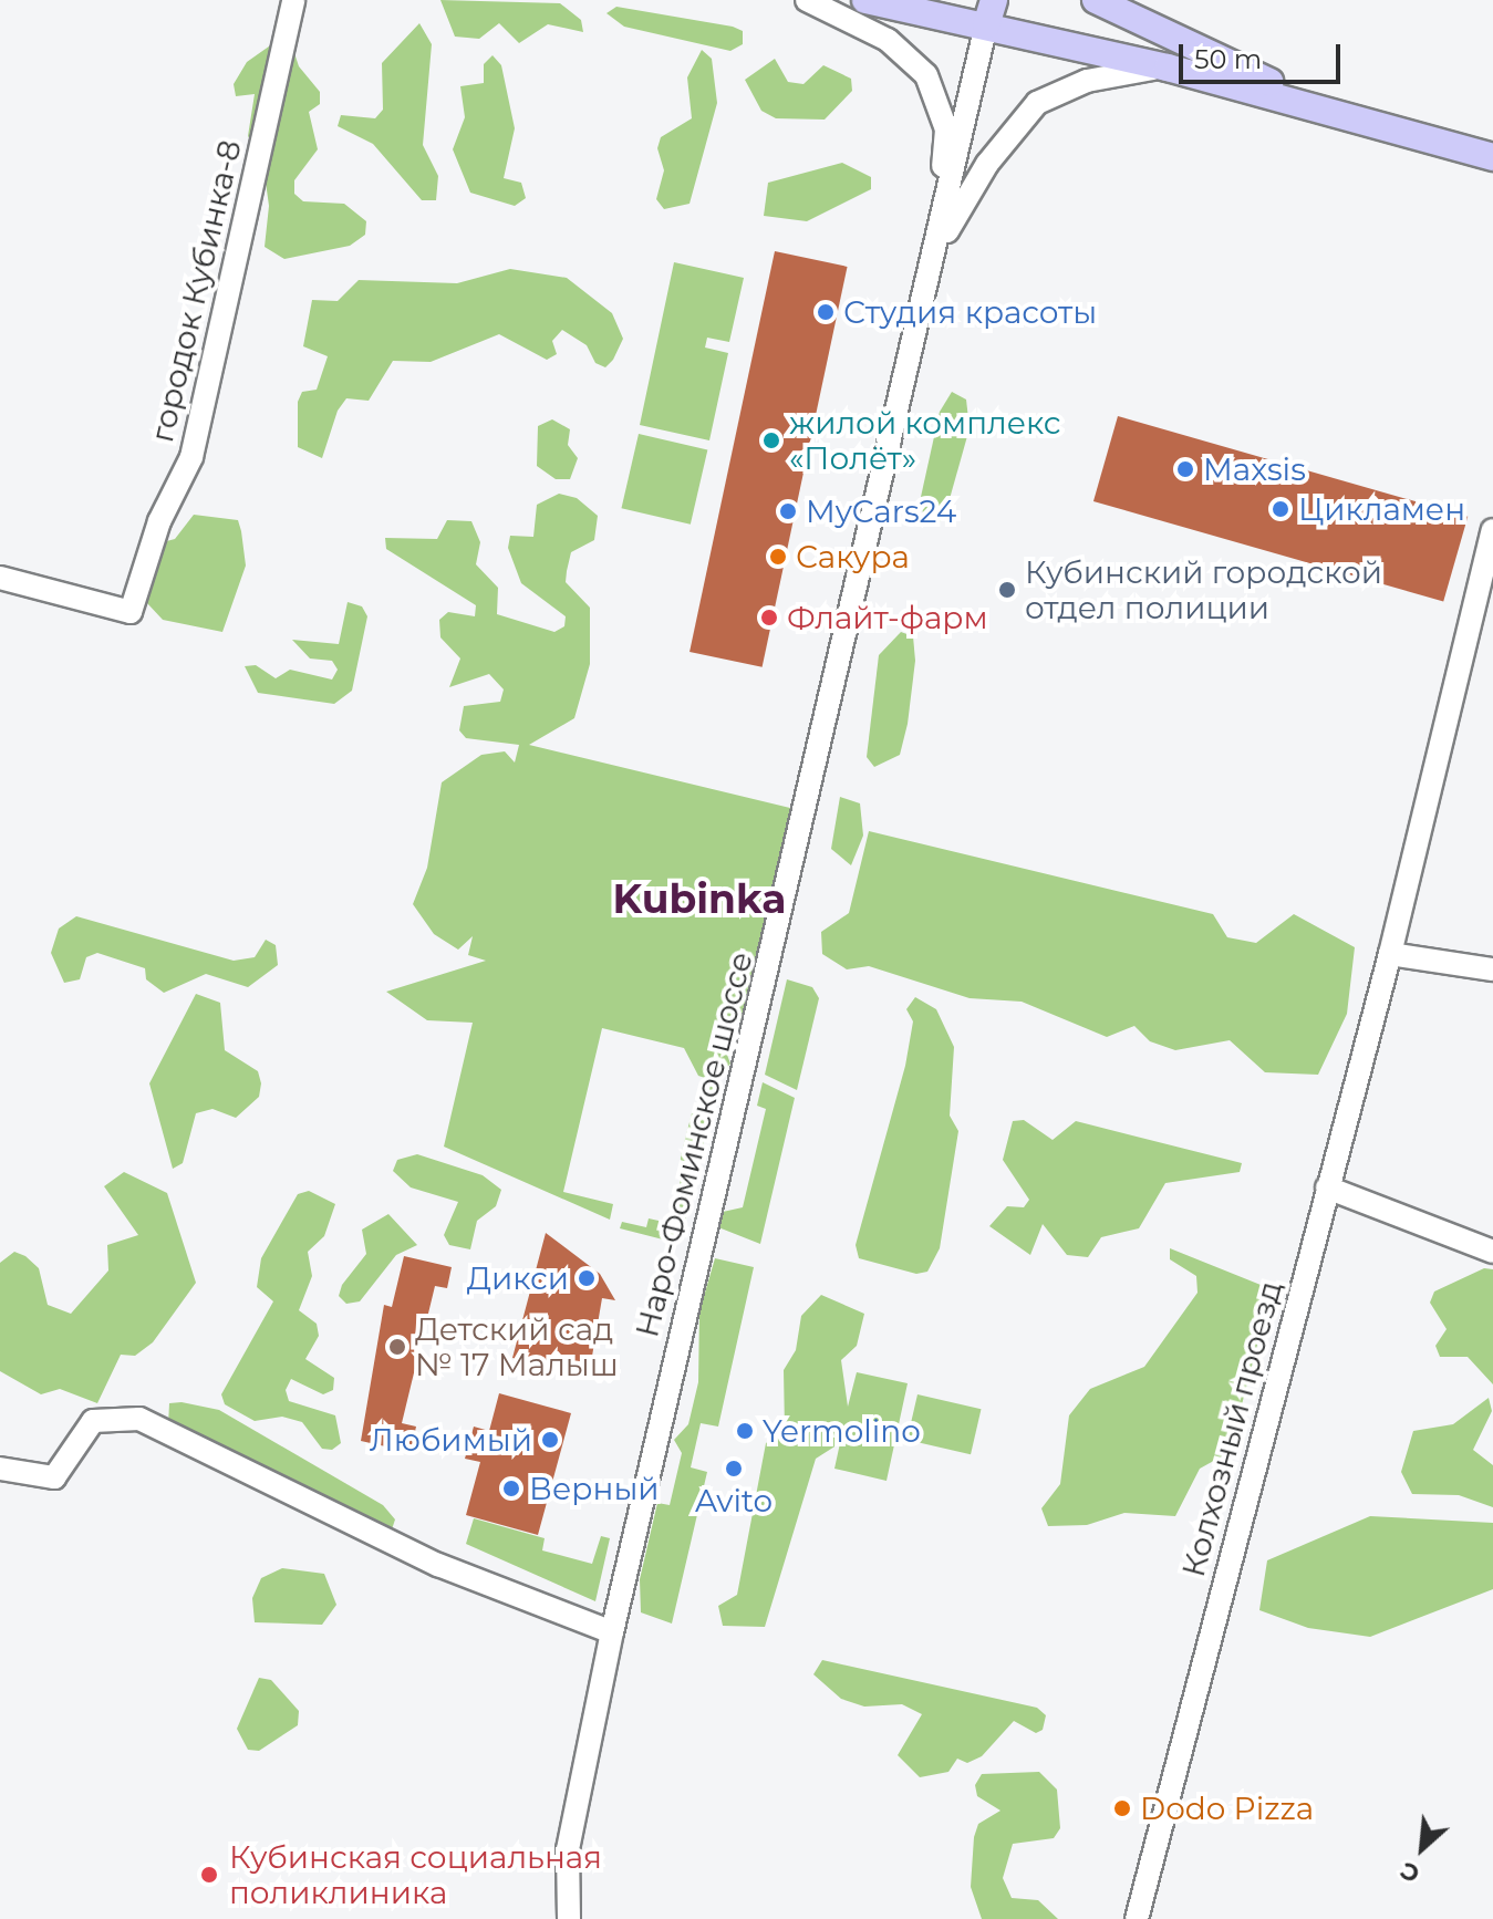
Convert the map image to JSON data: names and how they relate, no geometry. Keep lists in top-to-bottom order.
{
  "streets": {
    "street": ["городок Кубинка-8", "Наро-Фоминское шоссе", "Колхозный проезд"]
  },
  "districts": ["Kubinka"],
  "places": [
    "Студия красоты",
    "жилой комплекс «Полёт»",
    "Maxsis",
    "Цикламен",
    "MyCars24",
    "Сакура",
    "Кубинский городской отдел полиции",
    "Флайт-фарм",
    "Дикси",
    "Детский сад № 17 Малыш",
    "Yermolino",
    "Любимый",
    "Avito",
    "Верный",
    "Dodo Pizza",
    "Кубинская социальная поликлиника"
  ],
  "scale_bar": "50 m",
  "north": "bottom left"
}
